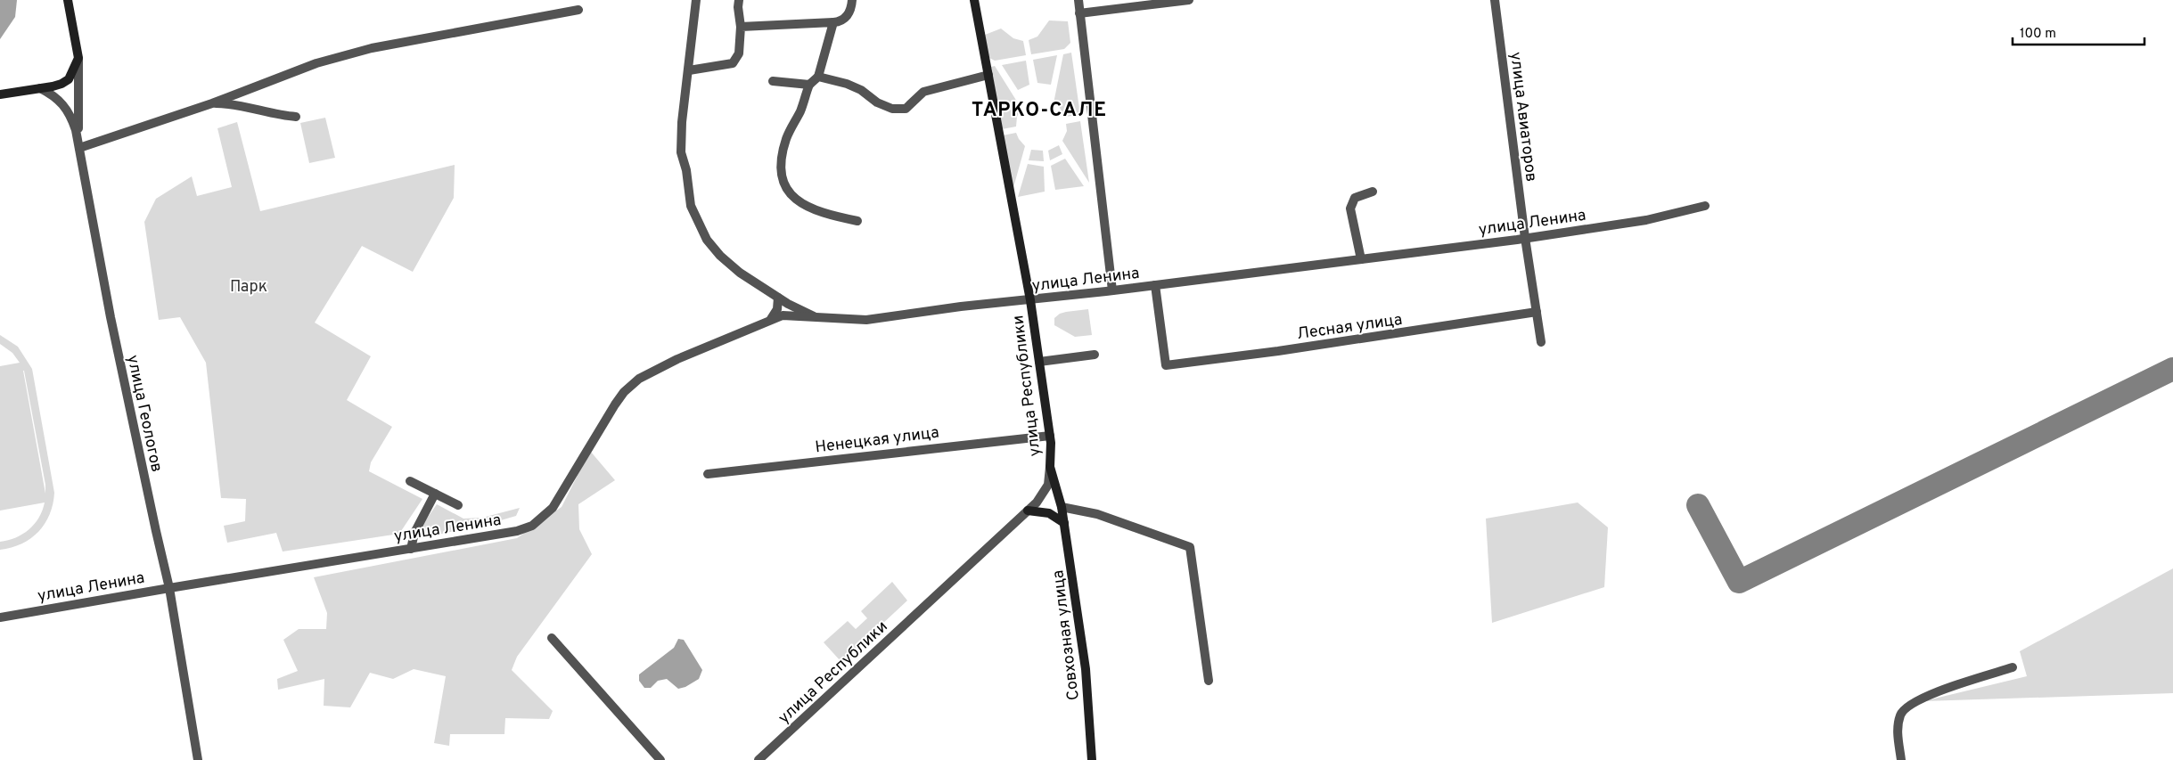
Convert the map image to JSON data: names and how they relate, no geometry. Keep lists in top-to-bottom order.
{
  "streets": {
    "main road": ["улица Республики", "Совхозная улица"],
    "street": [
      "улица Авиаторов",
      "улица Ленина",
      "Лесная улица",
      "улица Геологов",
      "Ненецкая улица"
    ]
  },
  "crossings": [
    ["улица Авиаторов", "улица Ленина"],
    ["улица Авиаторов", "Лесная улица"],
    ["улица Ленина", "Лесная улица"],
    ["улица Ленина", "улица Республики"],
    ["улица Ленина", "улица Геологов"],
    ["улица Республики", "Ненецкая улица"],
    ["улица Республики", "Совхозная улица"]
  ],
  "districts": ["ТАРКО-САЛЕ"],
  "parks": ["Парк"],
  "scale_bar": "100 m"
}
